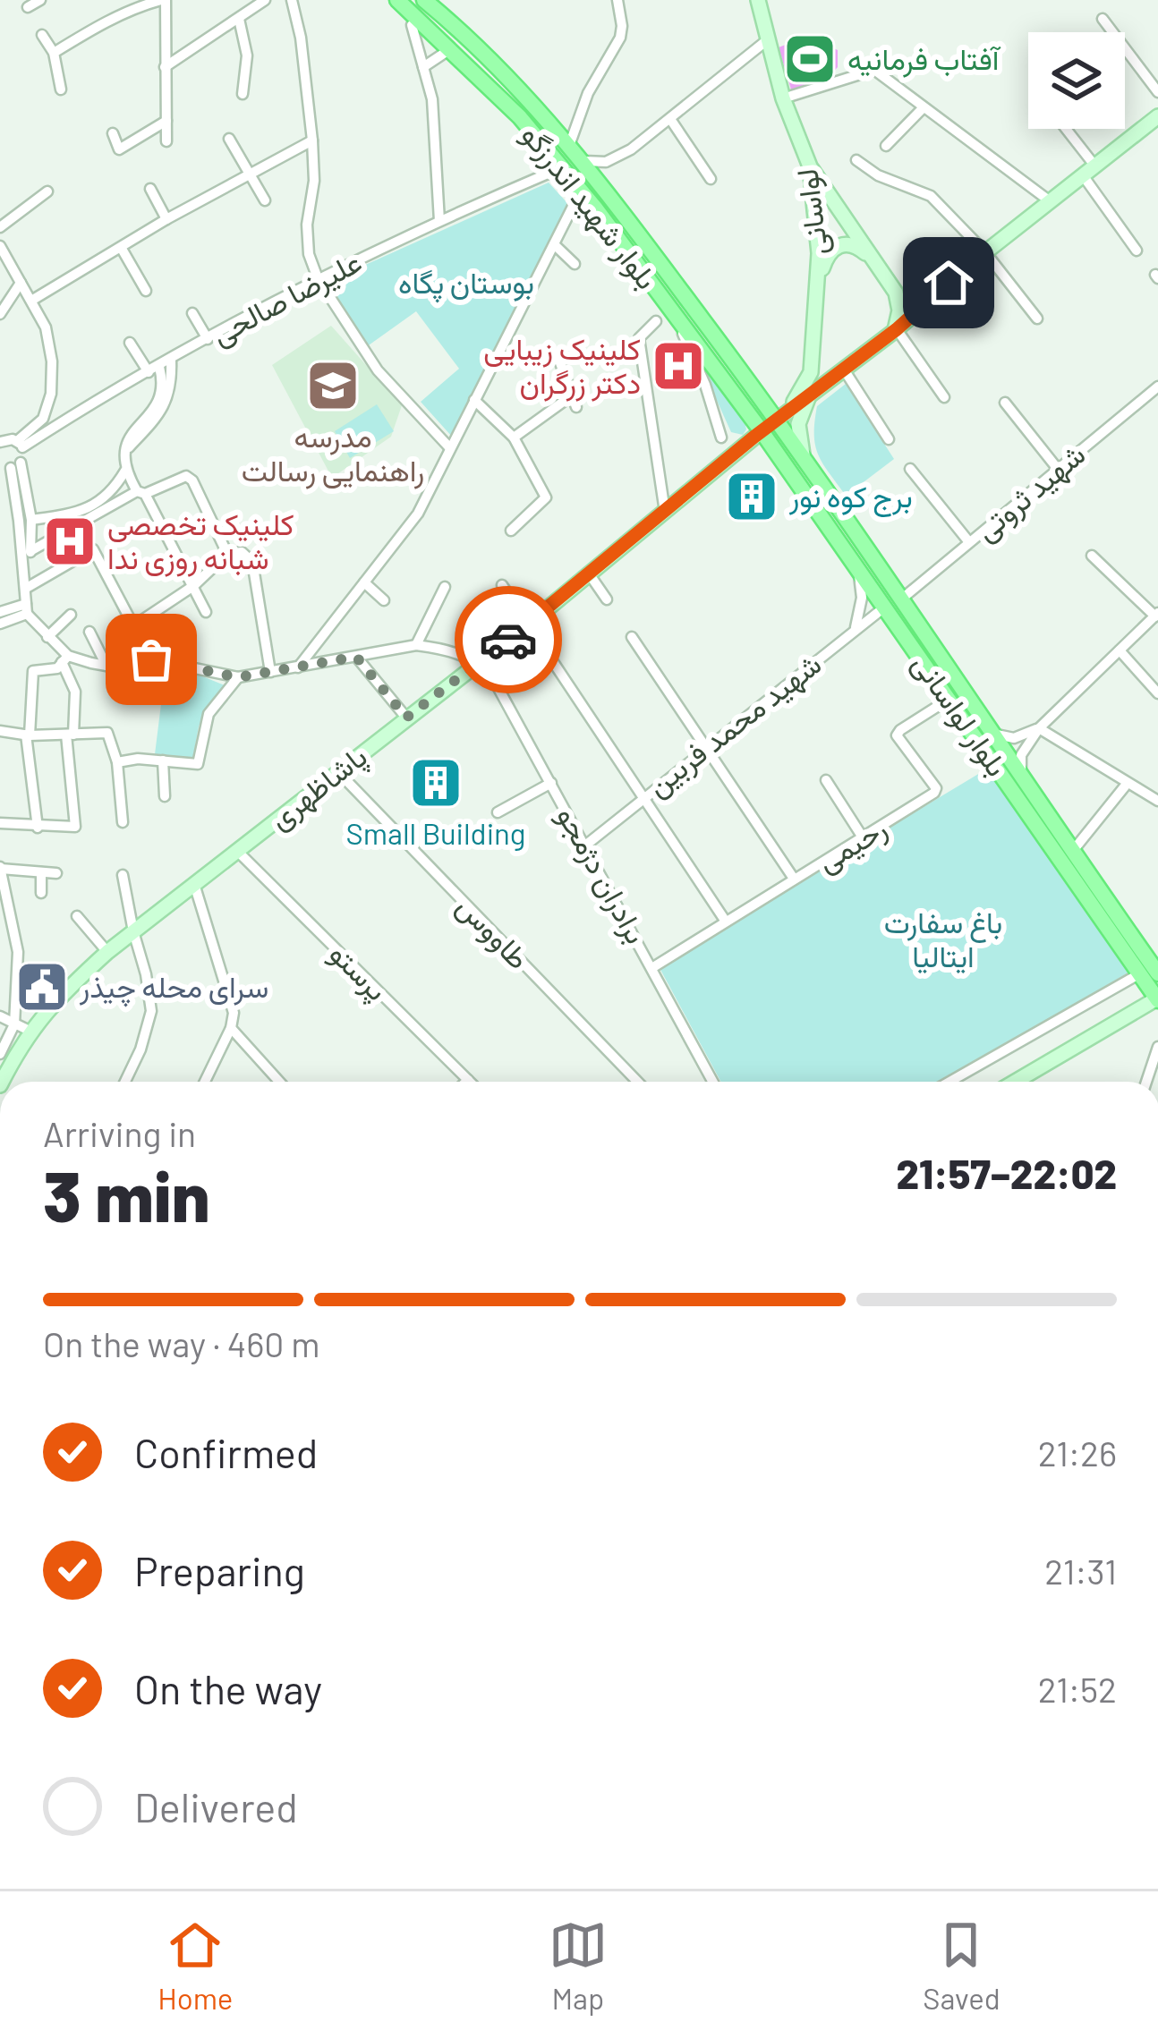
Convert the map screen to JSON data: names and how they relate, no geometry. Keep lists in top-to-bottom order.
{
  "streets": {
    "main road": [
      "بلوار شهید اندرزگو",
      "لواسانی",
      "بلوار لواسانی",
      "پاشاظهری"
    ],
    "street": [
      "علیرضا صالحی",
      "شهید ثروتی",
      "شهید محمد فربین",
      "رحیمی",
      "برادران دژمجو",
      "طاووس",
      "پرستو"
    ]
  },
  "crossings": [
    ["بلوار شهید اندرزگو", "لواسانی"],
    ["بلوار شهید اندرزگو", "علیرضا صالحی"],
    ["بلوار شهید اندرزگو", "بلوار لواسانی"],
    ["بلوار شهید اندرزگو", "پاشاظهری"],
    ["بلوار لواسانی", "شهید محمد فربین"],
    ["بلوار لواسانی", "پاشاظهری"],
    ["بلوار لواسانی", "رحیمی"],
    ["شهید محمد فربین", "برادران دژمجو"],
    ["پاشاظهری", "برادران دژمجو"],
    ["پاشاظهری", "طاووس"],
    ["پاشاظهری", "پرستو"],
    ["رحیمی", "برادران دژمجو"]
  ],
  "parks": ["بوستان پگاه", "باغ سفارت ایتالیا"],
  "places": {
    "sports": ["آفتاب فرمانیه"],
    "hospital": ["کلینیک زیبایی دکتر زرگران", "کلینیک تخصصی شبانه روزی ندا"],
    "school or university": ["مدرسه راهنمایی رسالت"],
    "building": ["برج کوه نور", "Small Building"],
    "public building": ["سرای محله چیذر"]
  },
  "page": {
    "heading": ["3 min", "Arriving in", "21:57–22:02"],
    "bar": "On the way · 460 m",
    "list": [
      ["Confirmed", "21:26"],
      ["Preparing", "21:31"],
      ["On the way", "21:52"],
      "Delivered"
    ],
    "tabs": ["Home", "Map", "Saved"]
  }
}
